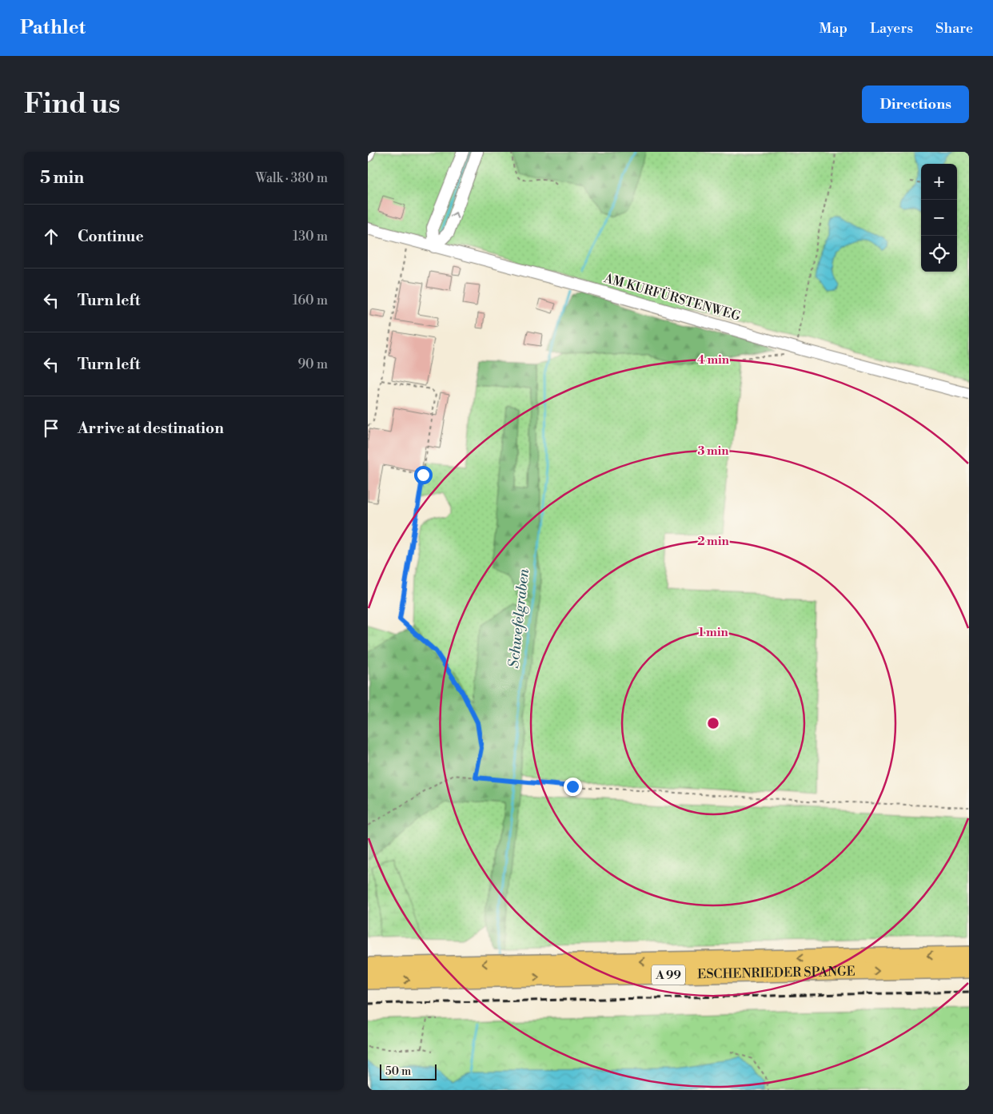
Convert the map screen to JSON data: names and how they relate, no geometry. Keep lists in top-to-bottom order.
{
  "streets": {
    "highway": ["ESCHENRIEDER SPANGE", "A 99"],
    "street": ["AM KURFÜRSTENWEG"]
  },
  "water": ["Schwefelgraben"],
  "scale_bar": "50 m",
  "page": {
    "header": "Pathlet",
    "nav": ["Map", "Layers", "Share"],
    "buttons": "Directions",
    "title": "Find us",
    "heading": ["5 min", "Walk · 380 m"],
    "map_buttons": ["+", "−"],
    "list": [
      ["Continue", "130 m"],
      ["Turn left", "160 m"],
      ["Turn left", "90 m"],
      "Arrive at destination"
    ],
    "scale": "50 m"
  },
  "rings": [
    "4 min",
    "3 min",
    "2 min",
    "1 min"
  ]
}
